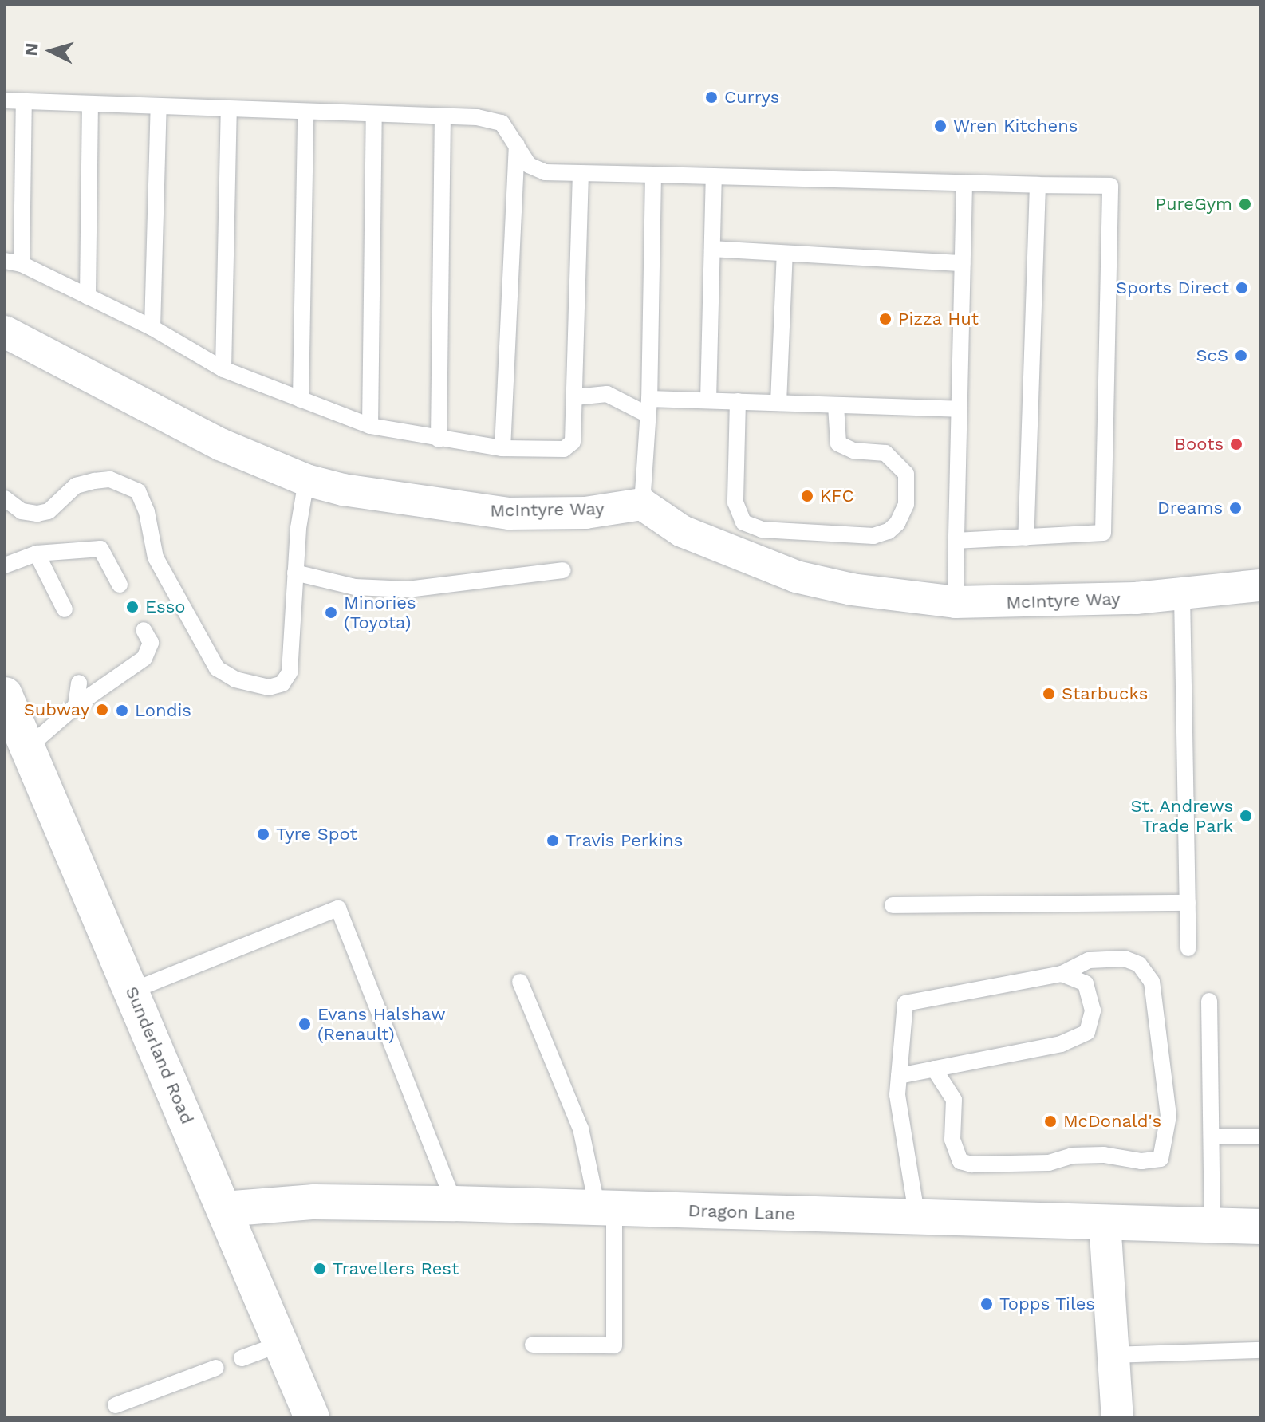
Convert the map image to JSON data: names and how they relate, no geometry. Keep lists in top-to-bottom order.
{
  "streets": {
    "street": ["McIntyre Way", "Sunderland Road", "Dragon Lane"]
  },
  "crossings": [
    ["Sunderland Road", "Dragon Lane"]
  ],
  "places": [
    "Currys",
    "Wren Kitchens",
    "PureGym",
    "Sports Direct",
    "Pizza Hut",
    "ScS",
    "Boots",
    "KFC",
    "Dreams",
    "Esso",
    "Minories (Toyota)",
    "Starbucks",
    "Subway",
    "Londis",
    "St. Andrews Trade Park",
    "Tyre Spot",
    "Travis Perkins",
    "Evans Halshaw (Renault)",
    "McDonald's",
    "Travellers Rest",
    "Topps Tiles"
  ],
  "north": "left"
}
